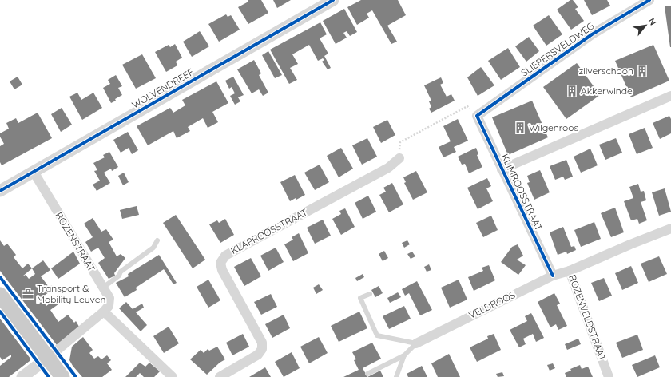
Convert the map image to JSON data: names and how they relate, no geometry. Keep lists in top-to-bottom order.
{
  "streets": {
    "street": [
      "SLIEPERSVELDWEG",
      "WOLVENDREEF",
      "KLIMROOSSTRAAT",
      "KLAPROOSSTRAAT",
      "ROZENSTRAAT",
      "VELDROOS",
      "ROZENVELDSTRAAT"
    ]
  },
  "crossings": [
    ["SLIEPERSVELDWEG", "KLIMROOSSTRAAT"],
    ["WOLVENDREEF", "ROZENSTRAAT"],
    ["KLIMROOSSTRAAT", "VELDROOS"],
    ["VELDROOS", "ROZENVELDSTRAAT"]
  ],
  "places": {
    "building": ["zilverschoon", "Akkerwinde", "Wilgenroos"],
    "office": ["Transport & Mobility Leuven"]
  },
  "north": "top right"
}
